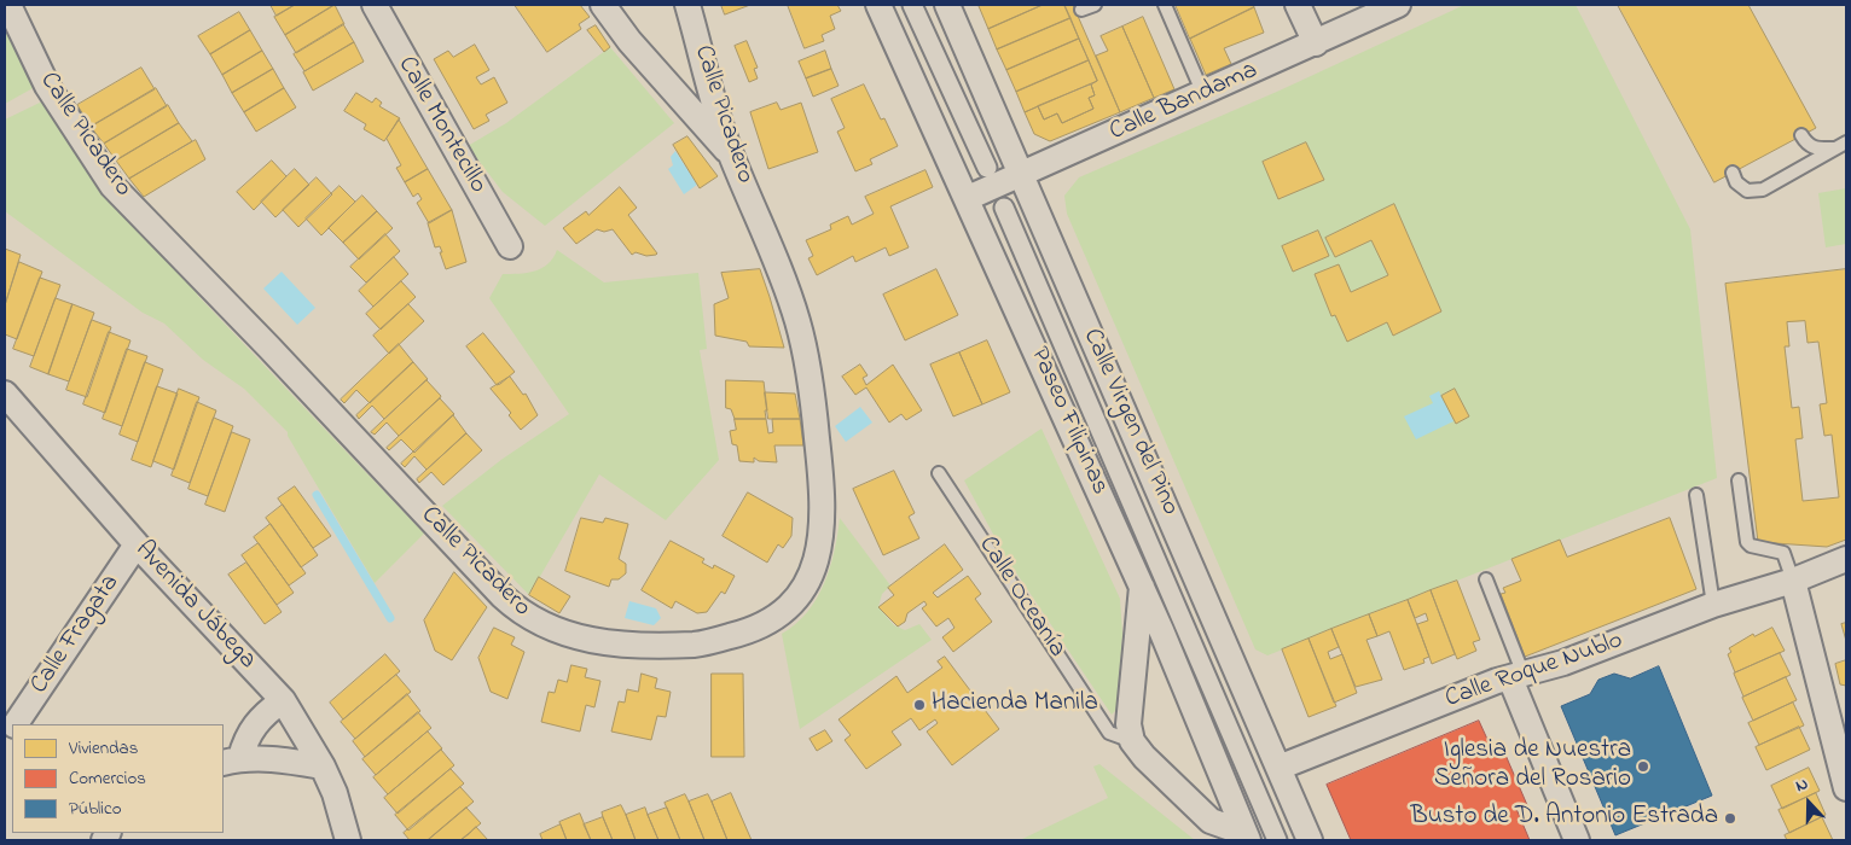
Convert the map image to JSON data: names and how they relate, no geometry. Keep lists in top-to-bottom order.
{
  "streets": {
    "street": [
      "Calle Bandama",
      "Calle Picadero",
      "Calle Montecillo",
      "Paseo Filipinas",
      "Calle Virgen del Pino",
      "Calle Oceanía",
      "Avenida Jábega",
      "Calle Fragata",
      "Calle Roque Nublo"
    ]
  },
  "crossings": [
    ["Calle Bandama", "Paseo Filipinas"],
    ["Calle Bandama", "Calle Virgen del Pino"],
    ["Paseo Filipinas", "Calle Oceanía"],
    ["Calle Virgen del Pino", "Calle Roque Nublo"],
    ["Avenida Jábega", "Calle Fragata"]
  ],
  "places": ["Hacienda Manila", "Iglesia de Nuestra Señora del Rosario", "Busto de D. Antonio Estrada"],
  "legend": ["Viviendas", "Comercios", "Público"],
  "north": "top"
}
